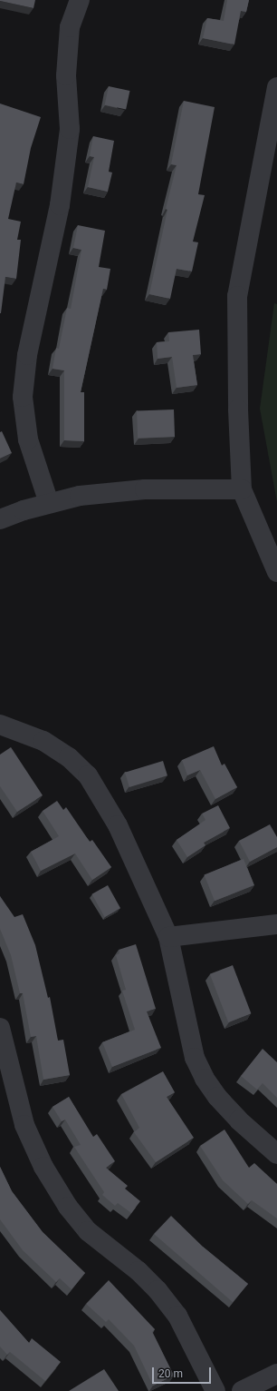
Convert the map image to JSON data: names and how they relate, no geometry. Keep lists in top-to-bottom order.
{
  "scale_bar": "20 m"
}
